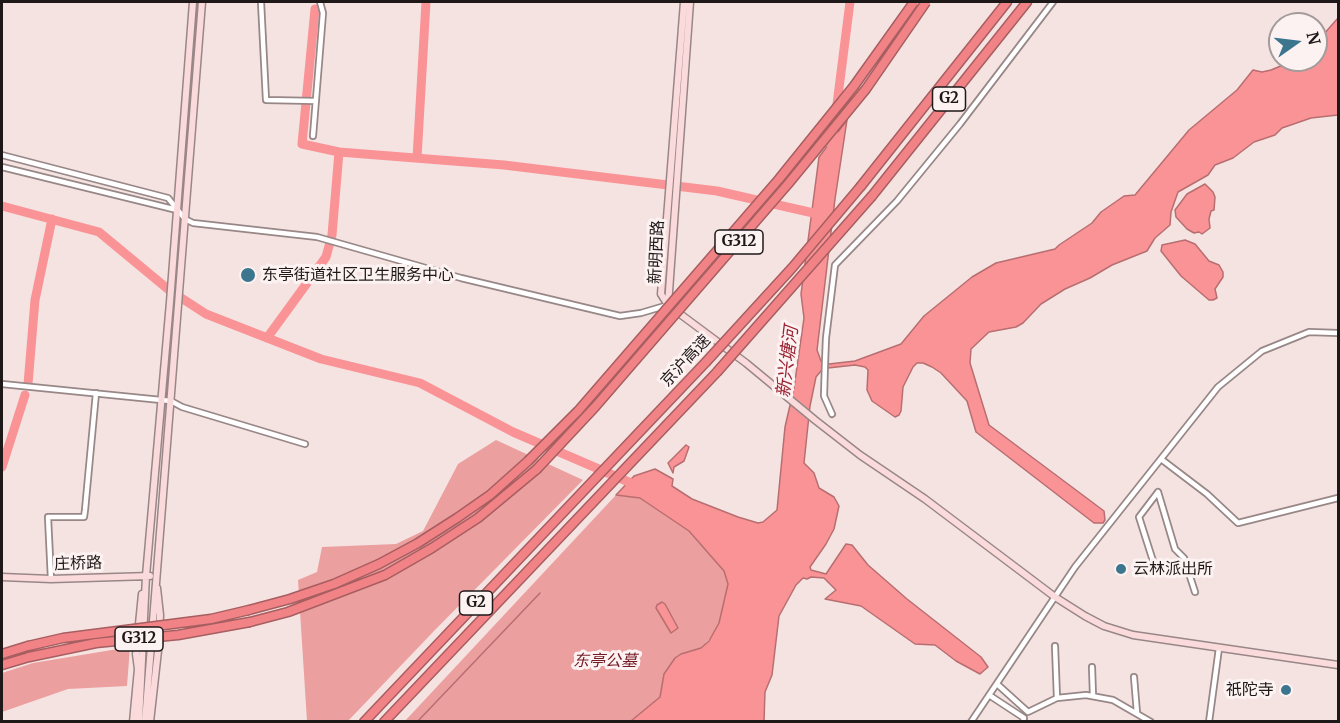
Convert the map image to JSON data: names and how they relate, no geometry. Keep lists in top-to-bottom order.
{
  "streets": {
    "highway": ["G2", "G312", "京沪高速"],
    "main road": ["新明西路", "庄桥路"]
  },
  "water": ["新兴塘河"],
  "parks": ["东亭公墓"],
  "places": ["东亭街道社区卫生服务中心", "云林派出所", "祇陀寺"],
  "north": "right"
}
